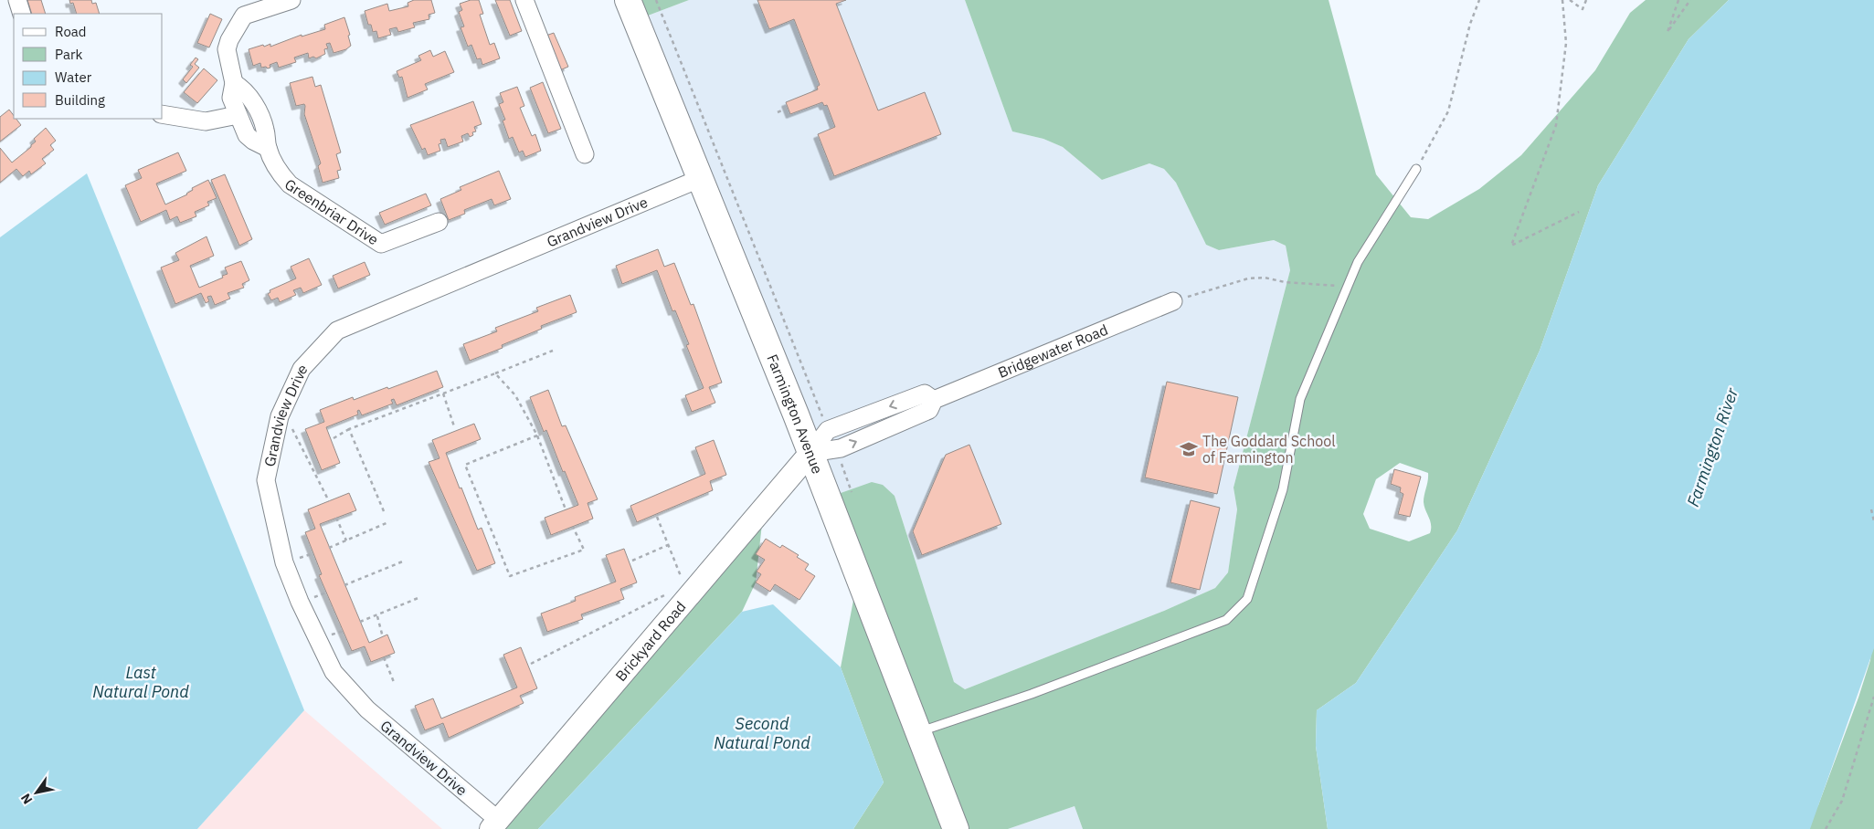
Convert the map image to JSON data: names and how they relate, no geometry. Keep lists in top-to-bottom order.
{
  "streets": {
    "main road": ["Farmington Avenue"],
    "street": [
      "Greenbriar Drive",
      "Grandview Drive",
      "Bridgewater Road",
      "Brickyard Road"
    ]
  },
  "crossings": [
    ["Grandview Drive", "Farmington Avenue"],
    ["Grandview Drive", "Brickyard Road"],
    ["Bridgewater Road", "Farmington Avenue"],
    ["Bridgewater Road", "Brickyard Road"],
    ["Farmington Avenue", "Brickyard Road"]
  ],
  "water": ["Farmington River", "Last Natural Pond", "Second Natural Pond"],
  "places": {
    "school or university": ["The Goddard School of Farmington"]
  },
  "legend": [
    "Road",
    "Park",
    "Water",
    "Building"
  ],
  "north": "bottom left"
}
